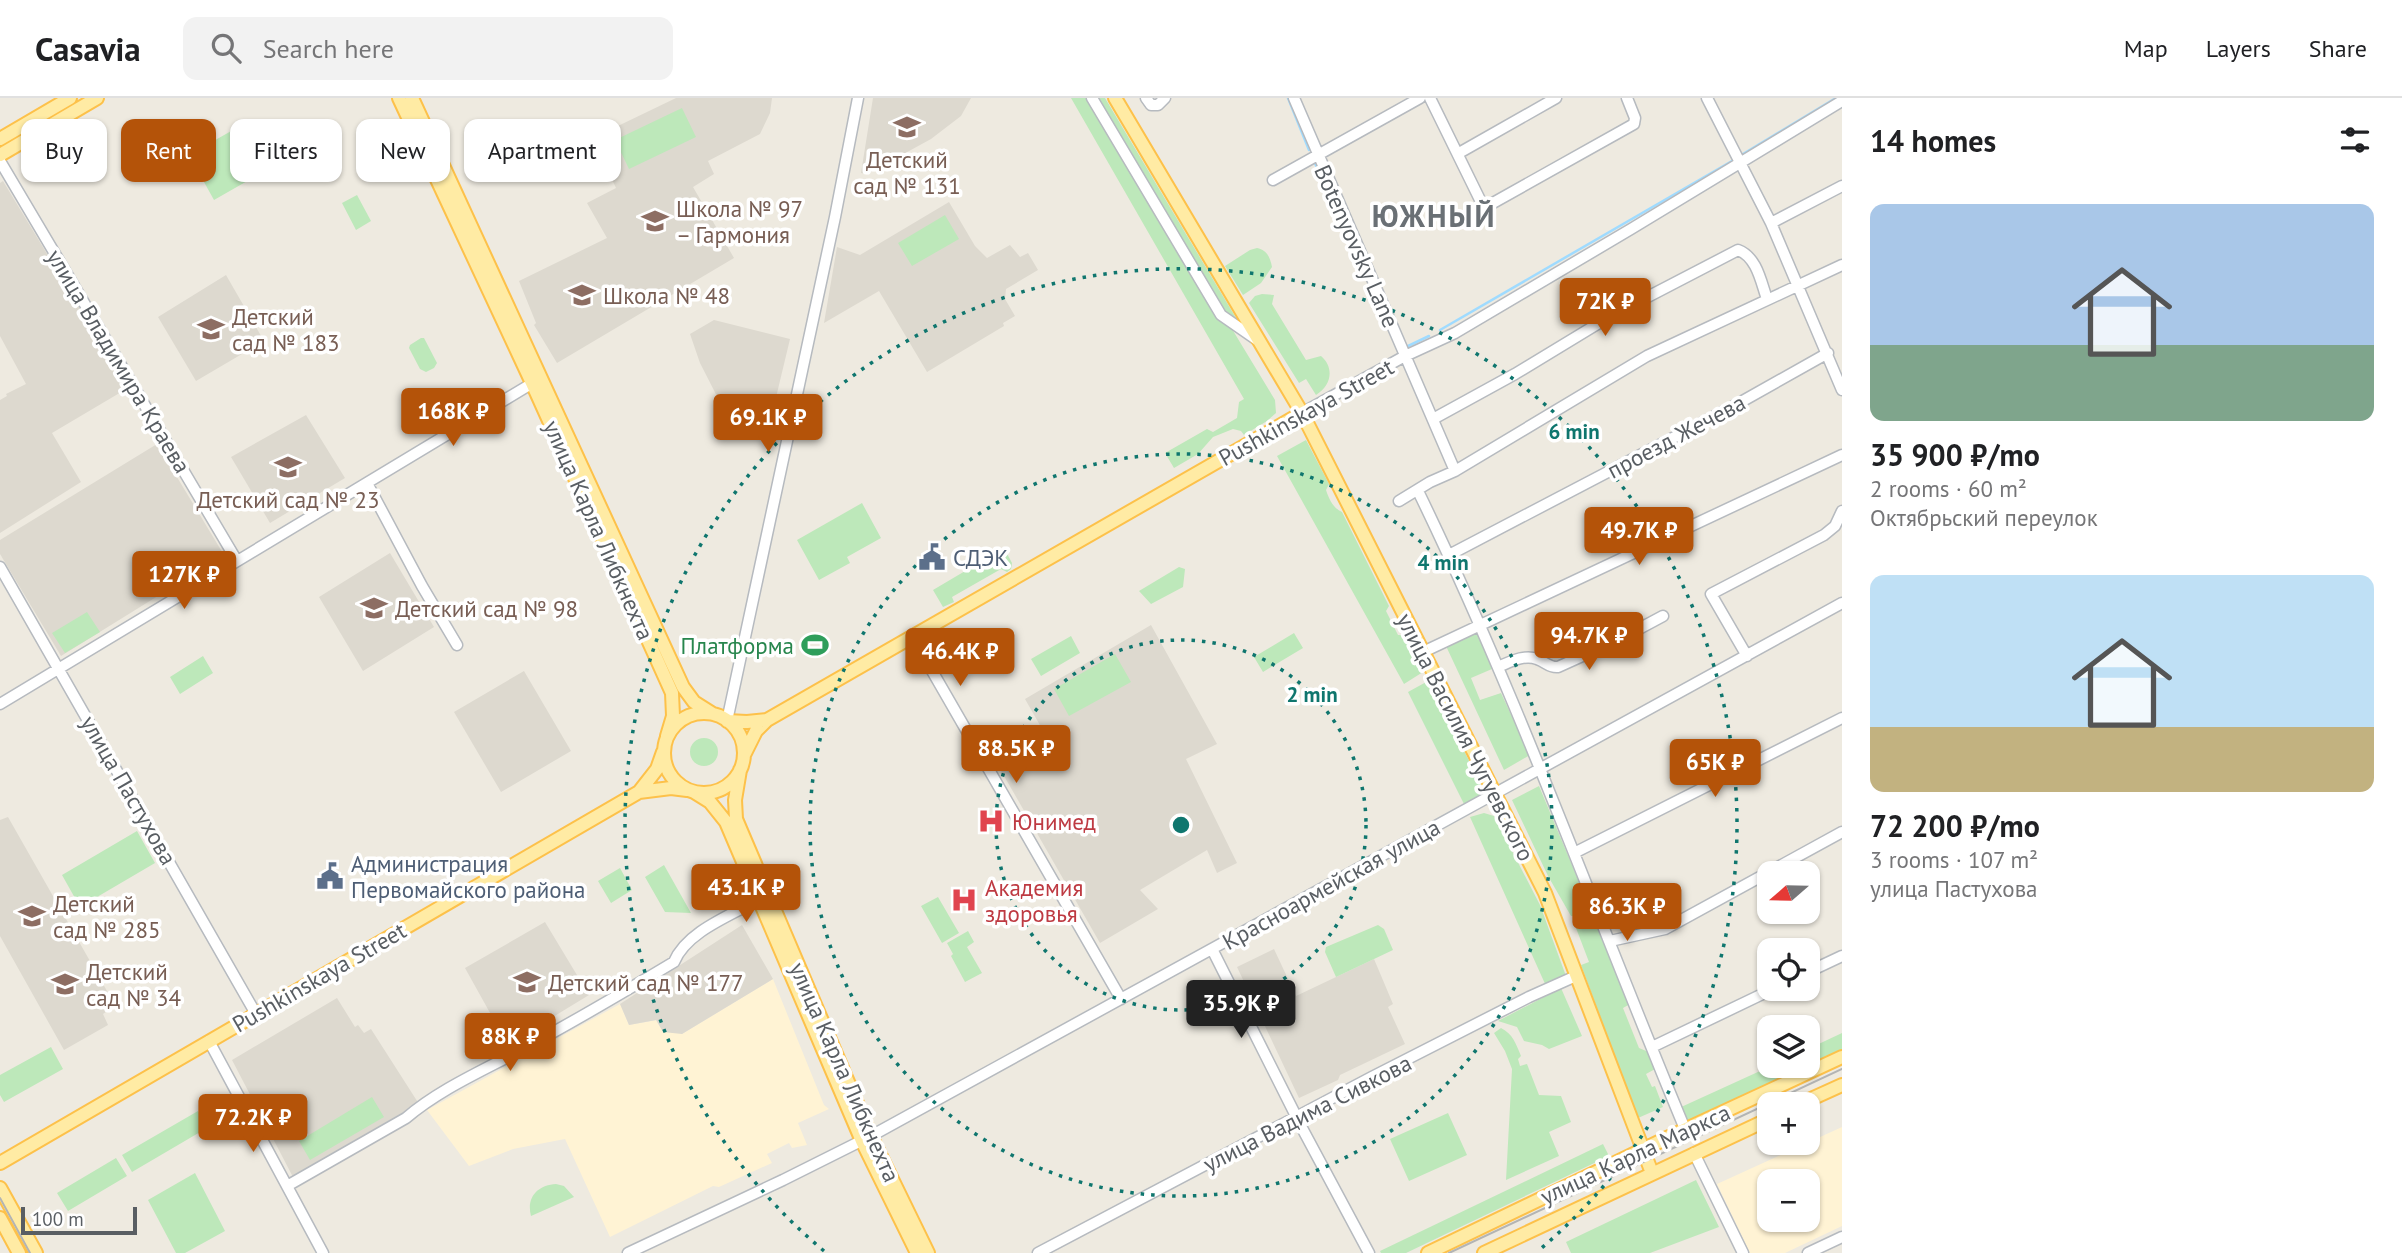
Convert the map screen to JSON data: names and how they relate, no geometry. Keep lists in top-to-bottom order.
{
  "streets": {
    "main road": [
      "Pushkinskaya Street",
      "улица Карла Либкнехта",
      "улица Василия Чугуевского",
      "улица Карла Маркса"
    ],
    "street": [
      "Botenyovsky Lane",
      "улица Владимира Краева",
      "проезд Жечева",
      "улица Пастухова",
      "Красноармейская улица",
      "улица Вадима Сивкова"
    ]
  },
  "crossings": [
    ["Botenyovsky Lane", "Pushkinskaya Street"],
    ["Pushkinskaya Street", "улица Карла Либкнехта"],
    ["Pushkinskaya Street", "улица Василия Чугуевского"],
    ["Pushkinskaya Street", "улица Пастухова"],
    ["улица Карла Либкнехта", "Красноармейская улица"],
    ["улица Василия Чугуевского", "Красноармейская улица"],
    ["улица Василия Чугуевского", "улица Вадима Сивкова"],
    ["улица Василия Чугуевского", "улица Карла Маркса"]
  ],
  "districts": ["ЮЖНЫЙ"],
  "places": {
    "school or university": [
      "Детский сад № 131",
      "Школа № 97 – Гармония",
      "Школа № 48",
      "Детский сад № 183",
      "Детский сад № 23",
      "Детский сад № 98",
      "Детский сад № 285",
      "Детский сад № 177",
      "Детский сад № 34"
    ],
    "public building": ["СДЭК", "Администрация Первомайского района"],
    "sports": ["Платформа"],
    "hospital": ["Юнимед", "Академия здоровья"]
  },
  "scale_bar": "100 m",
  "north": "left",
  "page": {
    "header": "Casavia",
    "search": "Search here",
    "nav": ["Map", "Layers", "Share"],
    "heading": "14 homes",
    "chip": [
      "Buy",
      "Rent",
      "Filters",
      "New",
      "Apartment"
    ],
    "list": [
      {
        "name": "35 900 ₽/mo",
        "note": "2 rooms · 60 m² · Октябрьский переулок"
      },
      {
        "name": "72 200 ₽/mo",
        "note": "3 rooms · 107 m² · улица Пастухова"
      }
    ],
    "price": [
      "72K ₽",
      "168K ₽",
      "69.1K ₽",
      "49.7K ₽",
      "127K ₽",
      "94.7K ₽",
      "46.4K ₽",
      "88.5K ₽",
      "65K ₽",
      "43.1K ₽",
      "86.3K ₽",
      "35.9K ₽",
      "88K ₽",
      "72.2K ₽"
    ],
    "map_buttons": ["+", "−"],
    "scale": "100 m"
  },
  "rings": ["6 min", "4 min", "2 min"]
}
